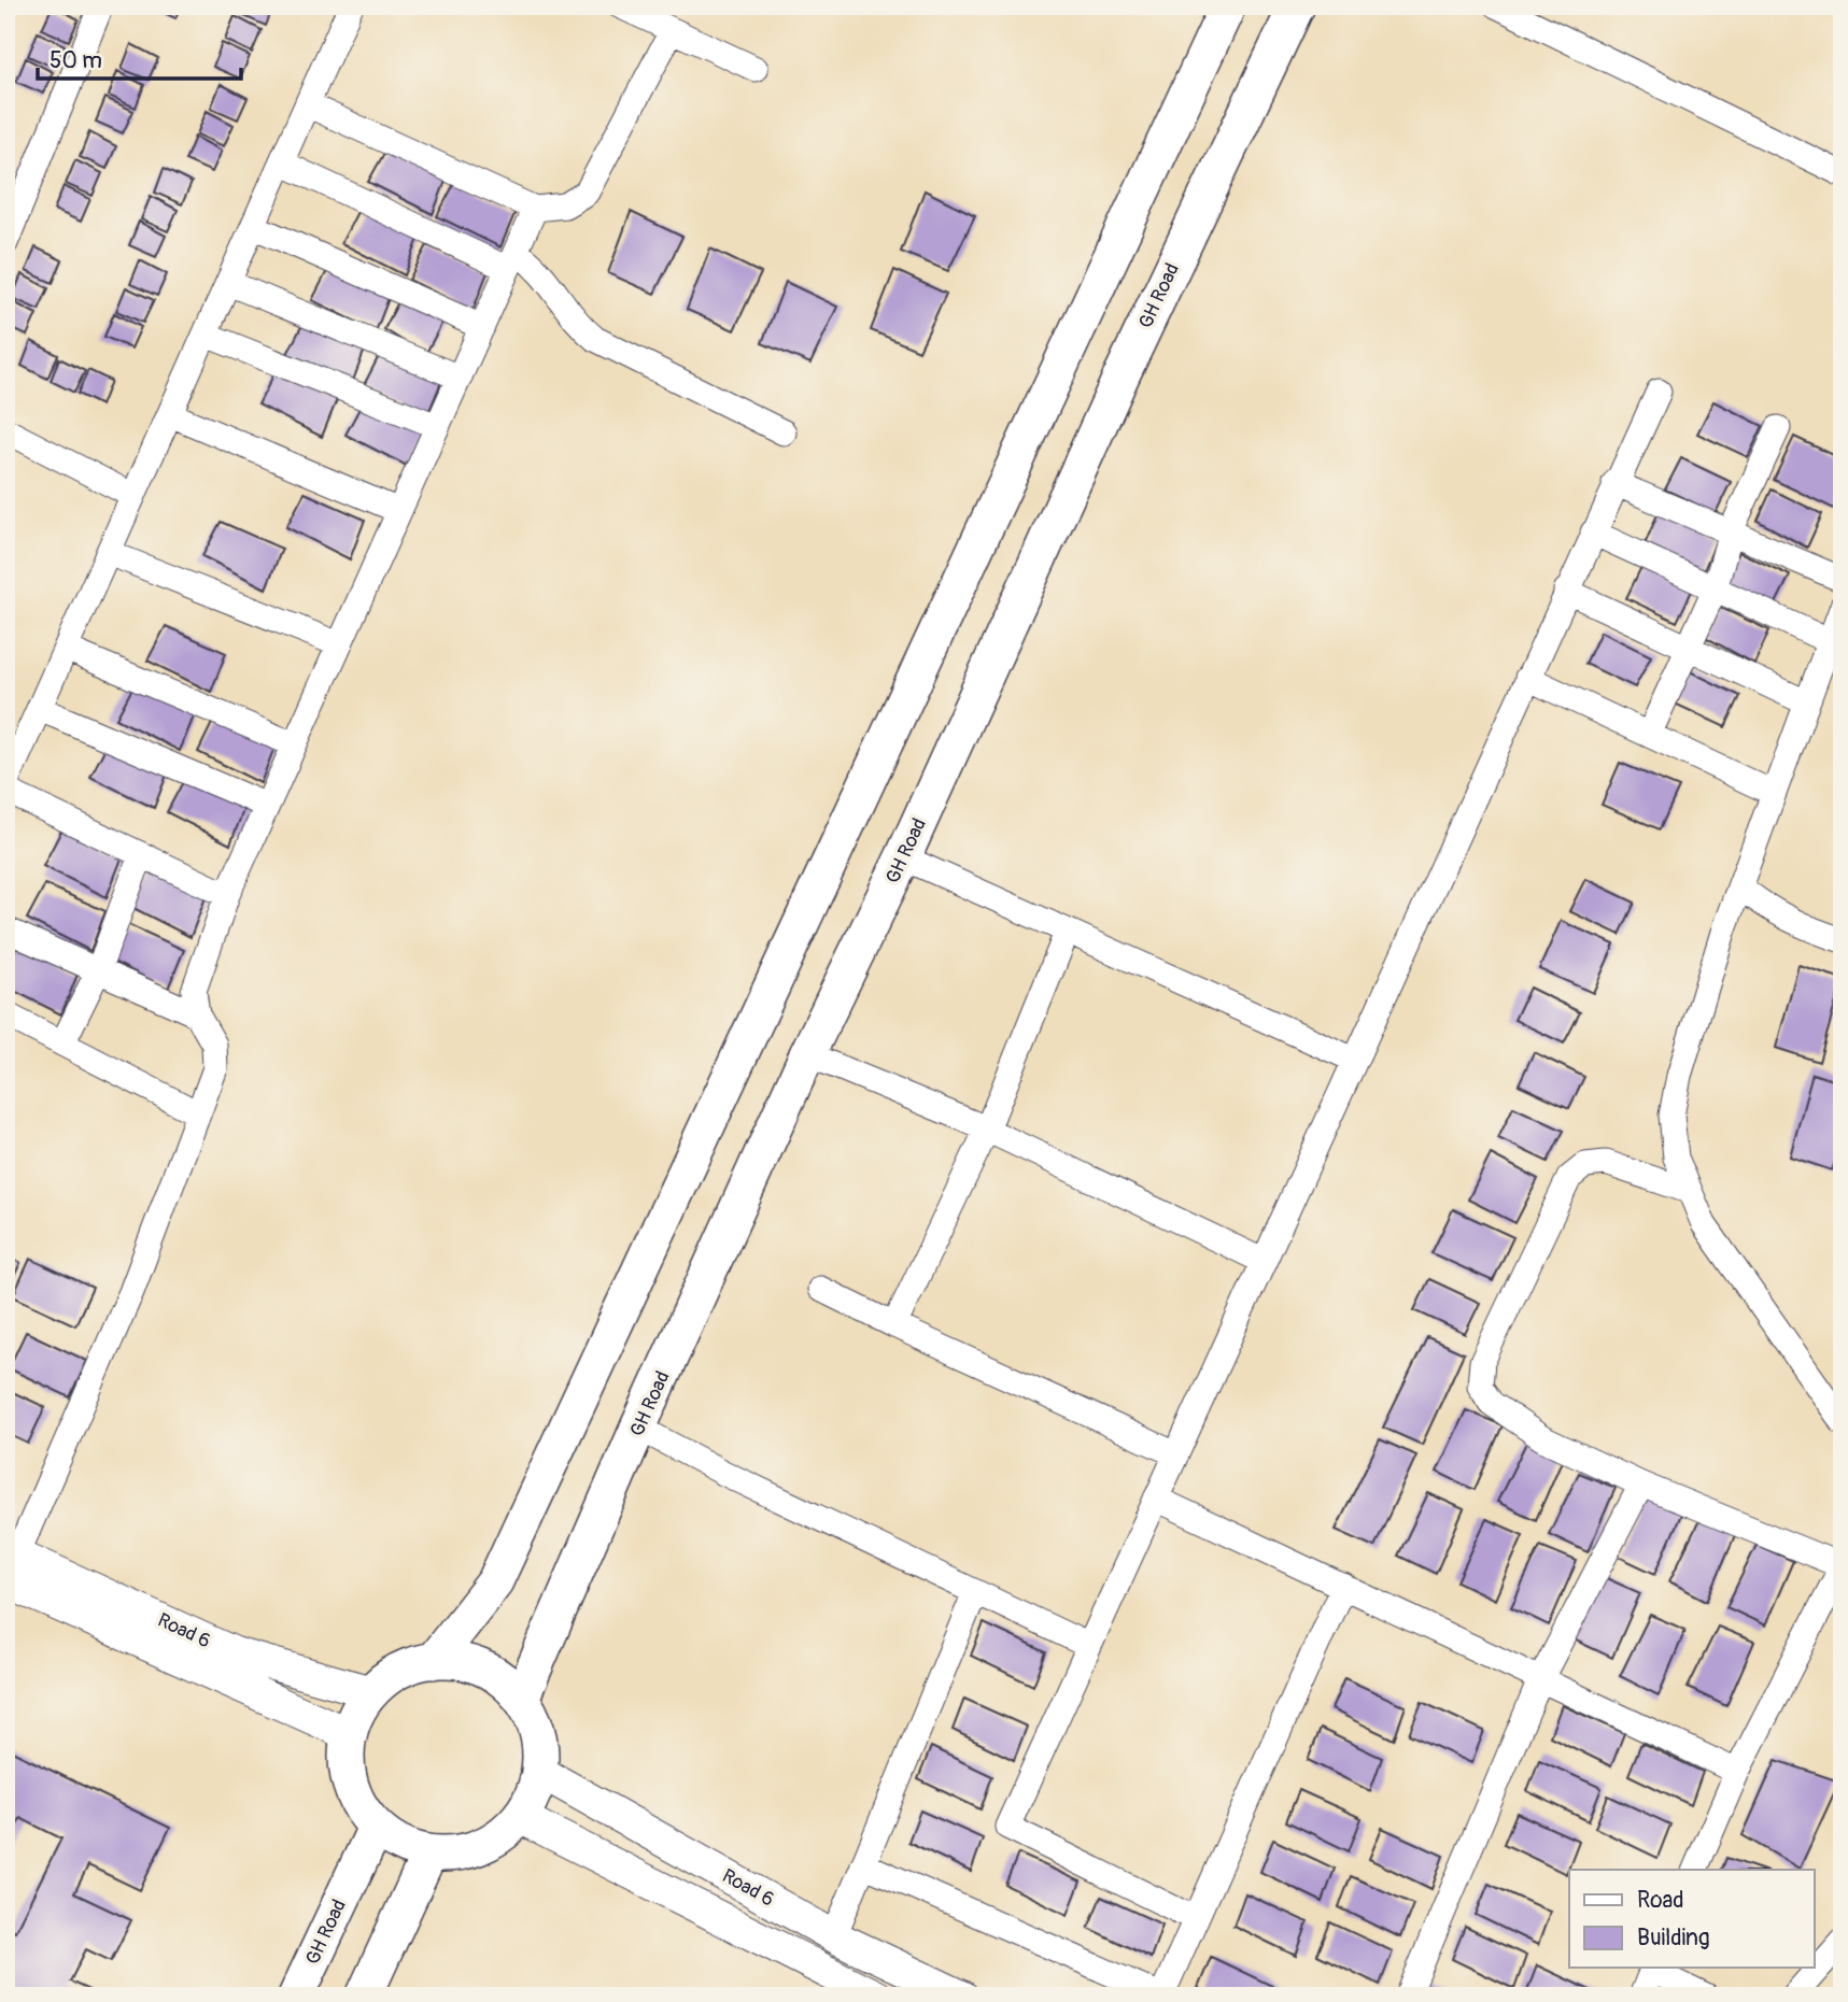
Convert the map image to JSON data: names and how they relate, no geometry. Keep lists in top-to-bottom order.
{
  "streets": {
    "main road": ["GH Road"],
    "street": ["Road 6"]
  },
  "crossings": [
    ["GH Road", "Road 6"]
  ],
  "legend": ["Road", "Building"],
  "scale_bar": "50 m"
}
